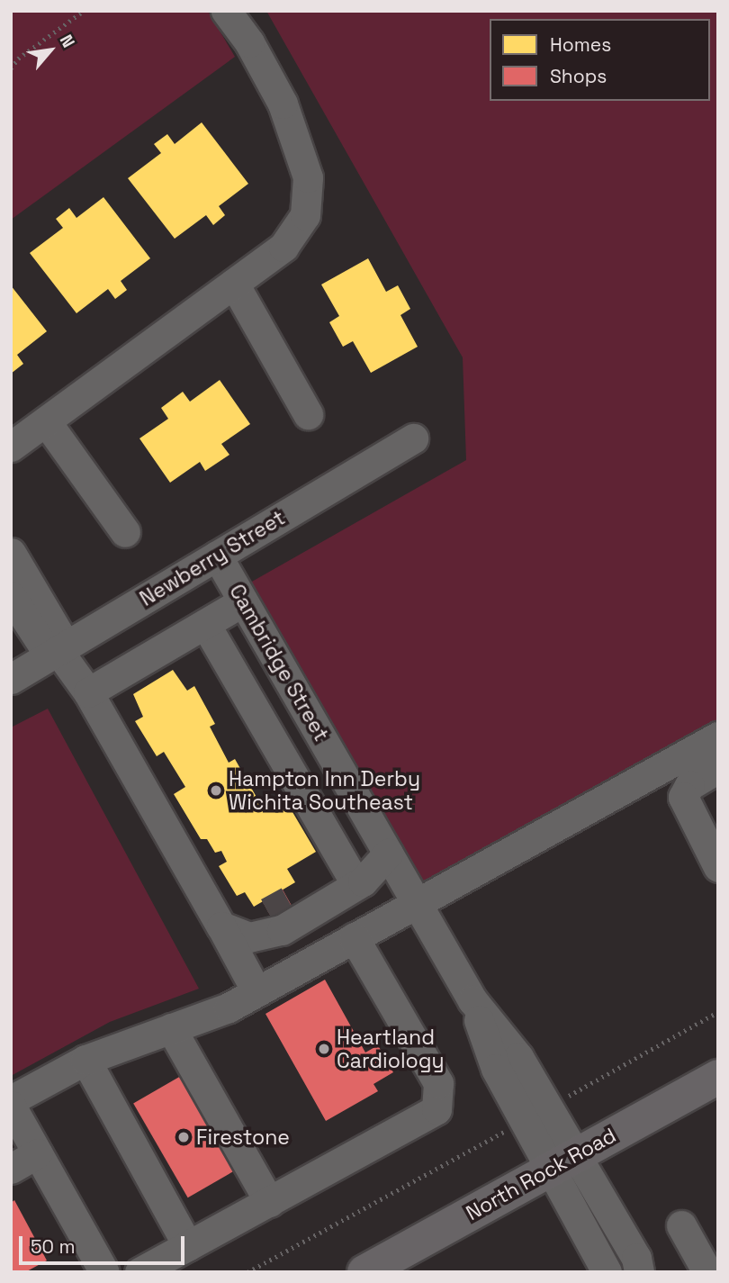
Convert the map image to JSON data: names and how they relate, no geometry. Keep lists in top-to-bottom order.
{
  "streets": {
    "main road": ["North Rock Road"],
    "street": ["Newberry Street", "Cambridge Street"]
  },
  "crossings": [
    ["Newberry Street", "Cambridge Street"],
    ["Cambridge Street", "North Rock Road"]
  ],
  "places": ["Hampton Inn Derby Wichita Southeast", "Heartland Cardiology", "Firestone"],
  "legend": ["Homes", "Shops"],
  "scale_bar": "50 m",
  "north": "top right"
}
